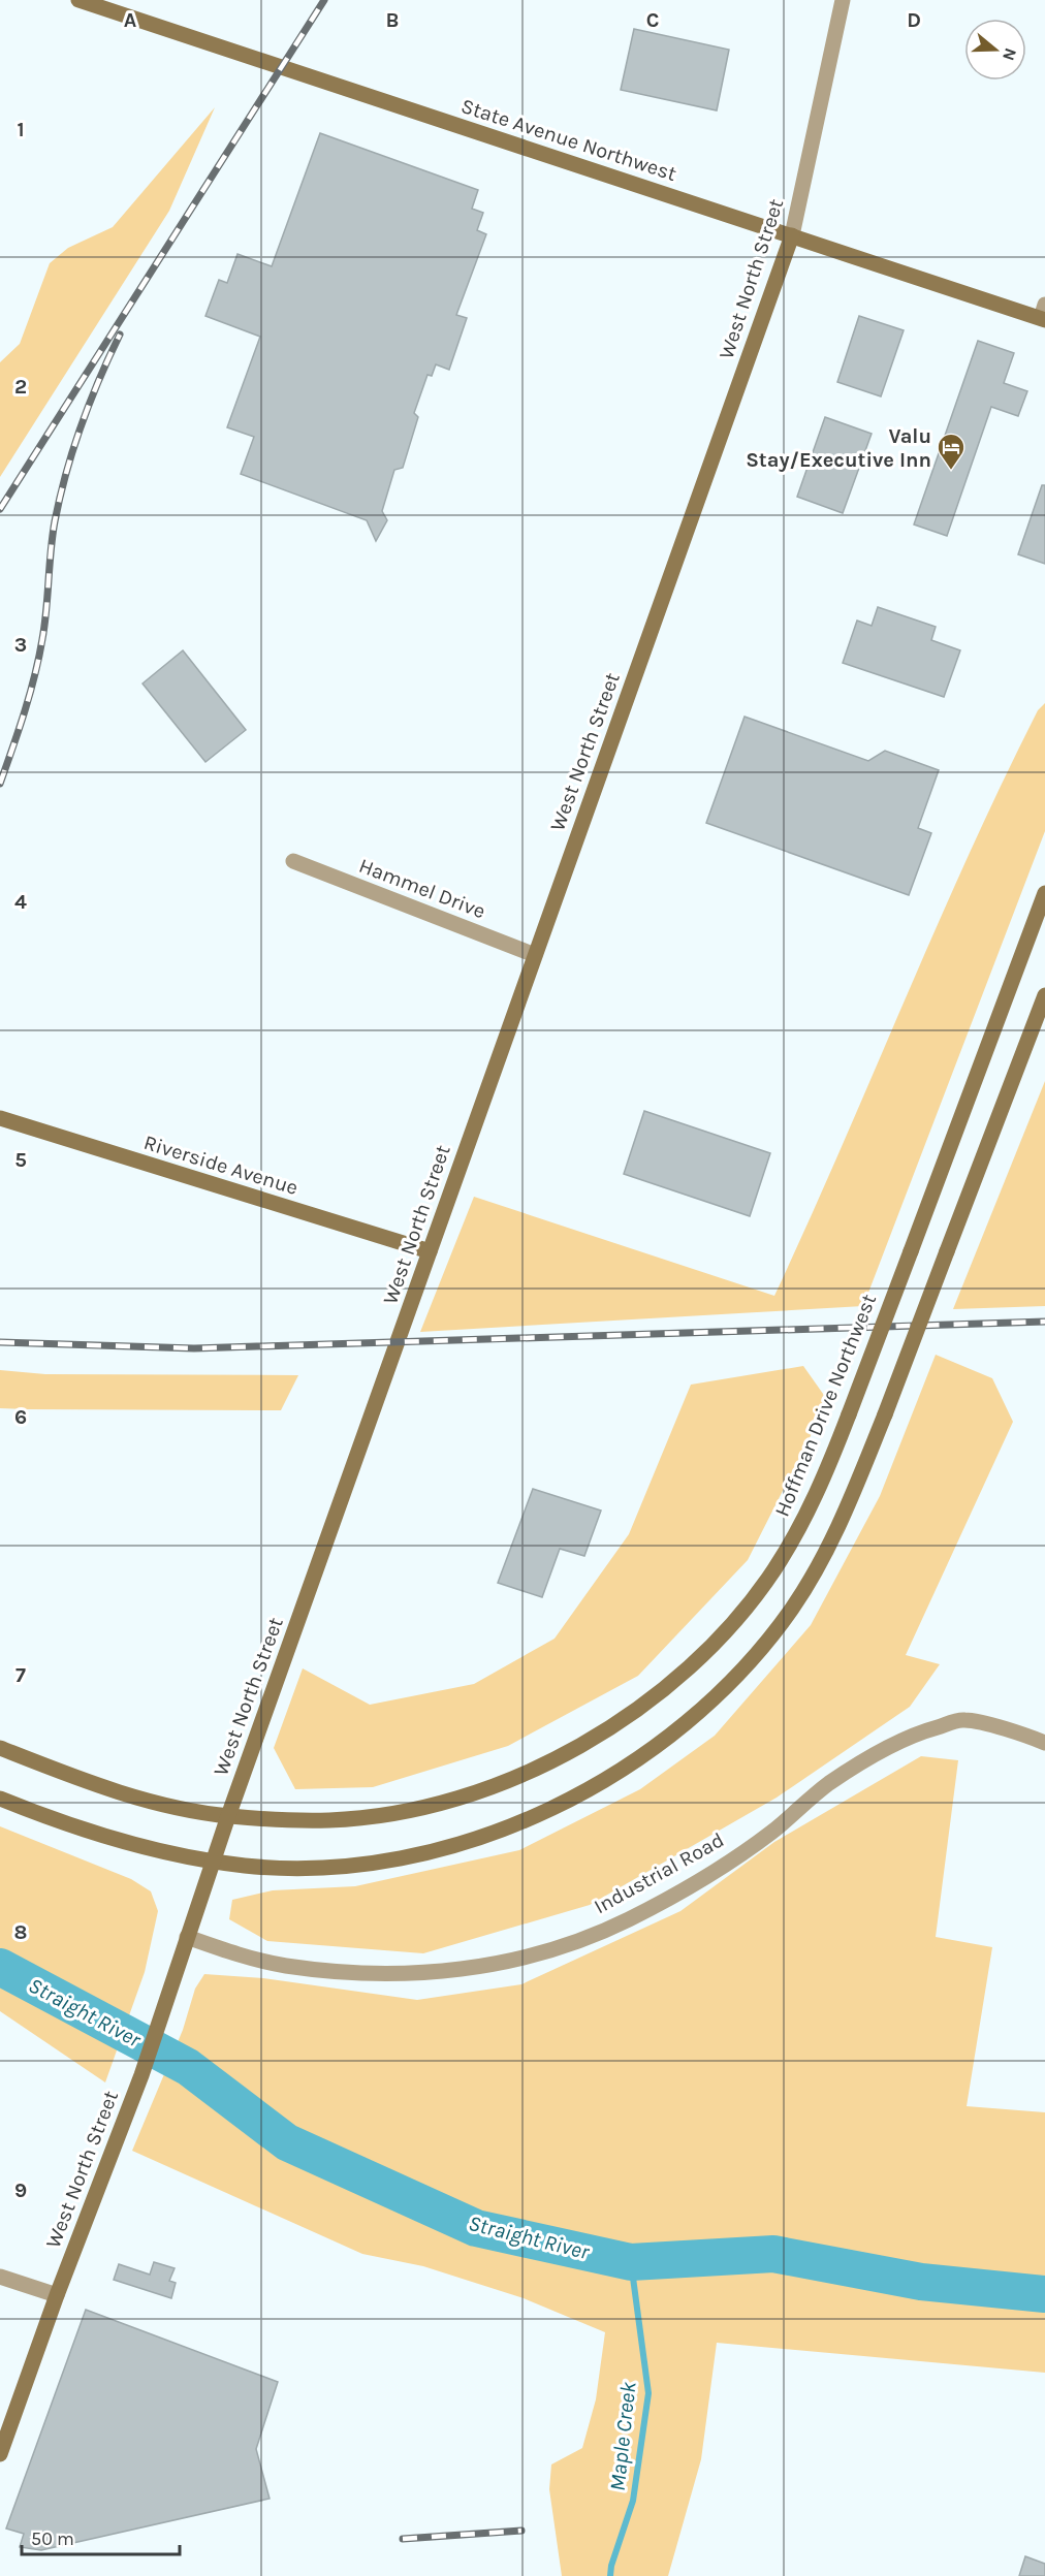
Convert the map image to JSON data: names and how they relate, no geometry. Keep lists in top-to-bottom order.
{
  "streets": {
    "street": [
      "State Avenue Northwest",
      "West North Street",
      "Hammel Drive",
      "Riverside Avenue",
      "Hoffman Drive Northwest",
      "Industrial Road"
    ]
  },
  "crossings": [
    ["State Avenue Northwest", "West North Street"],
    ["West North Street", "Hammel Drive"],
    ["West North Street", "Riverside Avenue"],
    ["West North Street", "Hoffman Drive Northwest"],
    ["West North Street", "Industrial Road"]
  ],
  "water": ["Straight River", "Maple Creek"],
  "places": {
    "hotel": ["Valu Stay/Executive Inn"]
  },
  "scale_bar": "50 m",
  "north": "right",
  "grid": {
    "columns": [
      "A",
      "B",
      "C",
      "D"
    ],
    "rows": [
      "1",
      "2",
      "3",
      "4",
      "5",
      "6",
      "7",
      "8",
      "9"
    ]
  }
}
